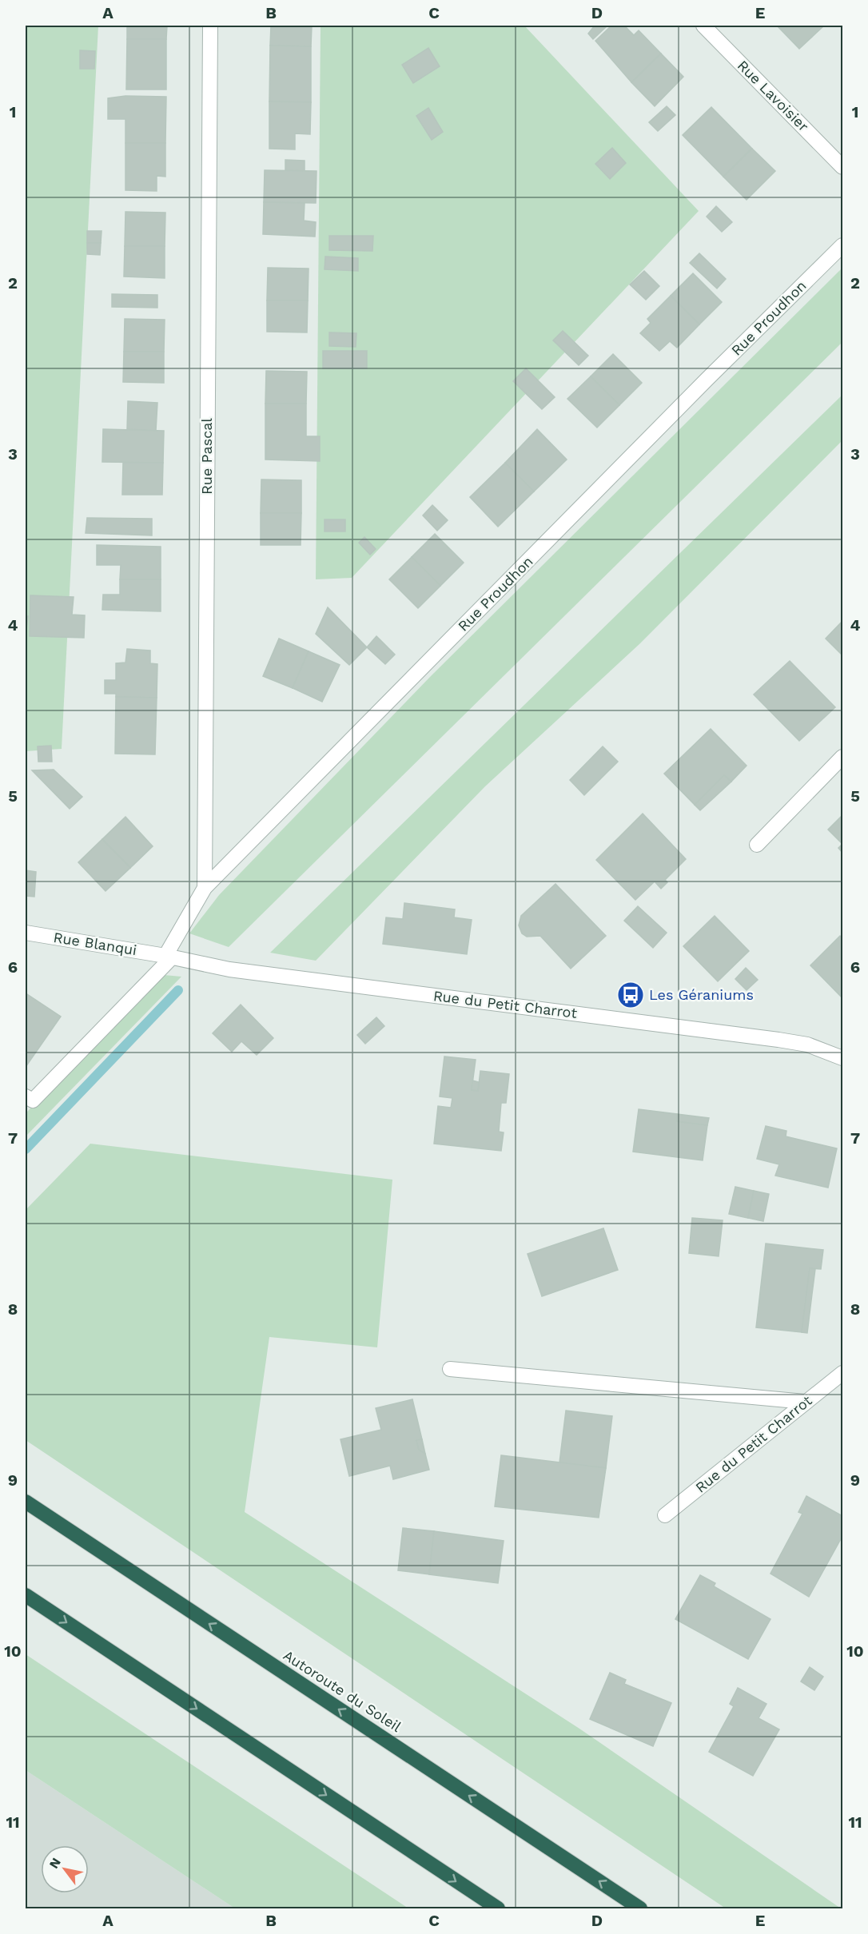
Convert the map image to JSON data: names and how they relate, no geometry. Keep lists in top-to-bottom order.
{
  "streets": {
    "highway": ["Autoroute du Soleil"],
    "street": [
      "Rue Lavoisier",
      "Rue Proudhon",
      "Rue Pascal",
      "Rue Blanqui",
      "Rue du Petit Charrot"
    ]
  },
  "crossings": [
    ["Rue Proudhon", "Rue Pascal"],
    ["Rue Proudhon", "Rue Blanqui"],
    ["Rue Proudhon", "Rue du Petit Charrot"],
    ["Rue Blanqui", "Rue du Petit Charrot"]
  ],
  "places": {
    "bus stop": ["Les Géraniums"]
  },
  "north": "top left",
  "grid": {
    "columns": [
      "A",
      "B",
      "C",
      "D",
      "E"
    ],
    "rows": [
      "1",
      "2",
      "3",
      "4",
      "5",
      "6",
      "7",
      "8",
      "9",
      "10",
      "11"
    ]
  }
}
